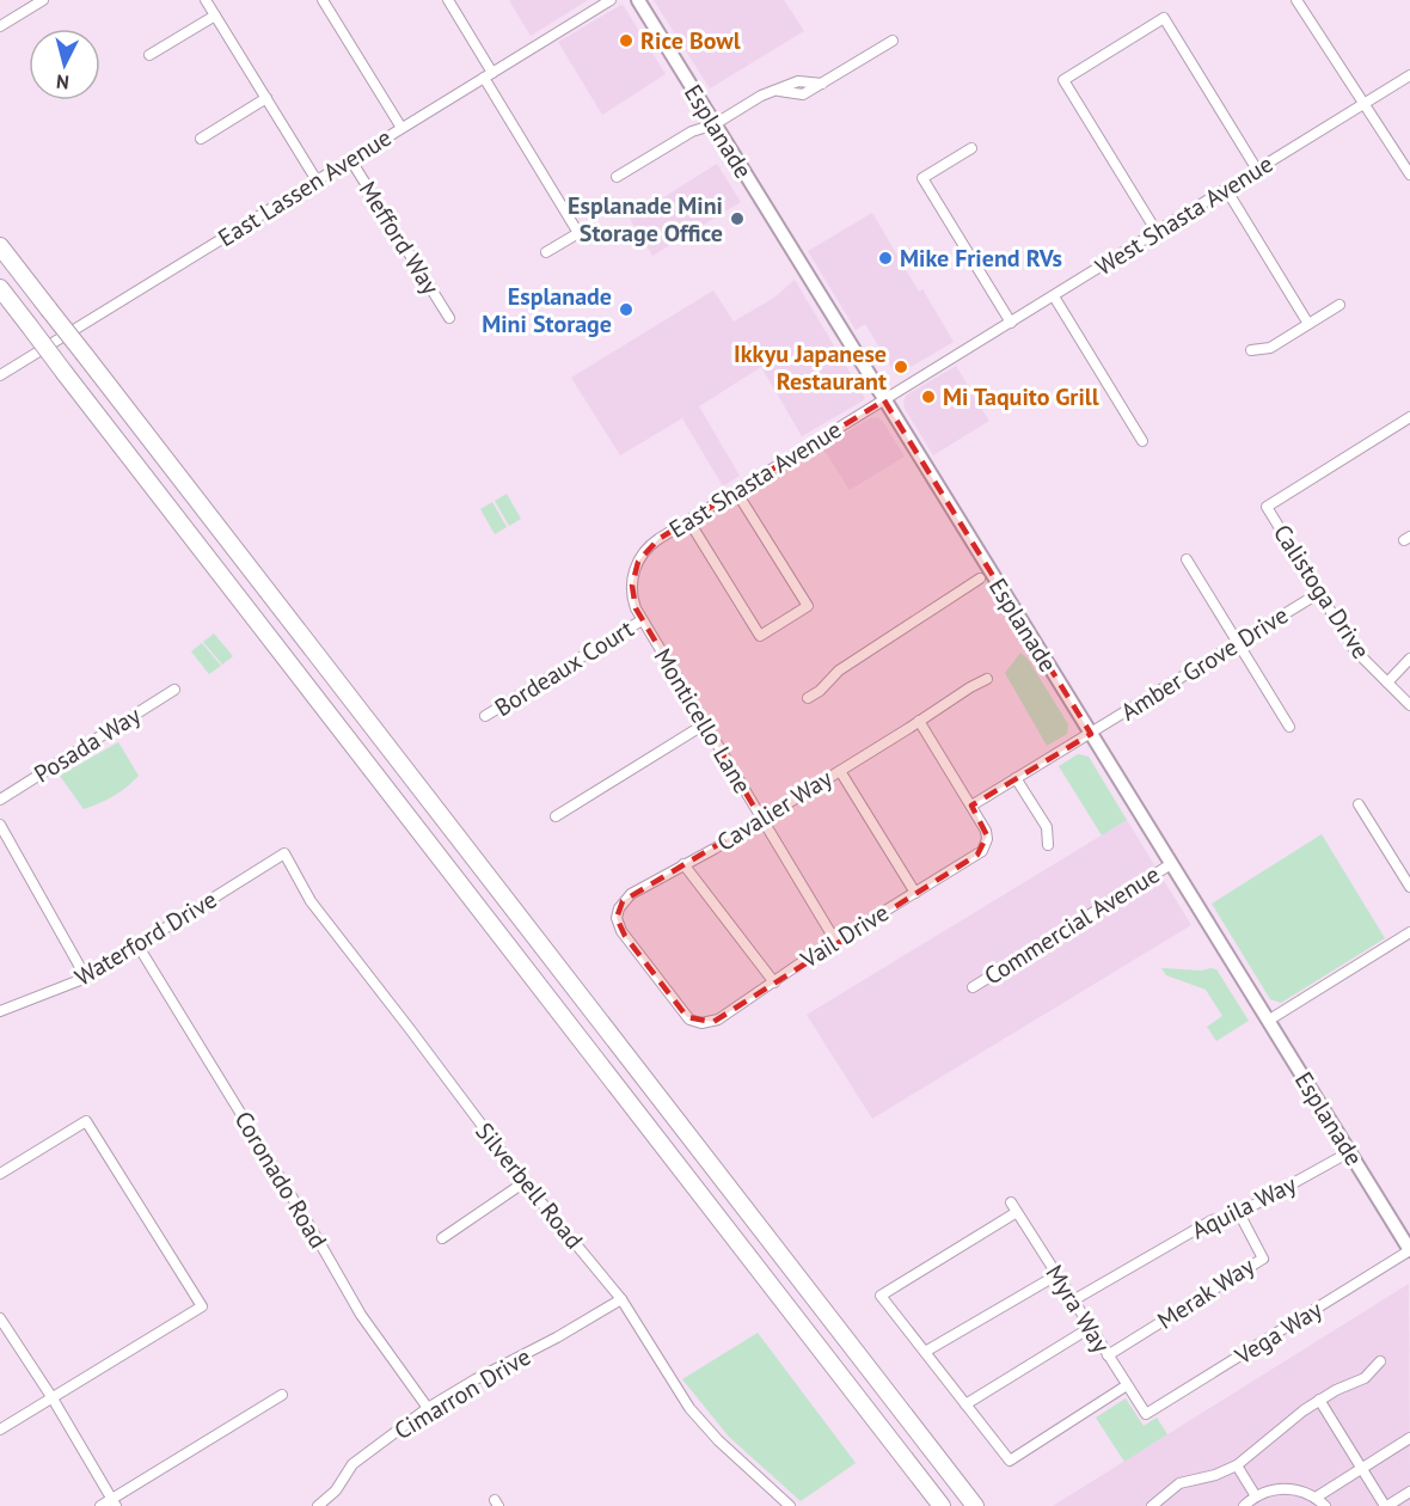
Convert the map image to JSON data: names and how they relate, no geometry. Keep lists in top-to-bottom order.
{
  "streets": {
    "main road": ["Esplanade"],
    "street": [
      "East Lassen Avenue",
      "West Shasta Avenue",
      "Mefford Way",
      "East Shasta Avenue",
      "Calistoga Drive",
      "Amber Grove Drive",
      "Bordeaux Court",
      "Monticello Lane",
      "Posada Way",
      "Cavalier Way",
      "Commercial Avenue",
      "Vail Drive",
      "Waterford Drive",
      "Coronado Road",
      "Silverbell Road",
      "Aquila Way",
      "Merak Way",
      "Myra Way",
      "Vega Way",
      "Cimarron Drive"
    ]
  },
  "crossings": [
    ["Esplanade", "West Shasta Avenue"],
    ["Esplanade", "East Shasta Avenue"],
    ["Esplanade", "Amber Grove Drive"],
    ["Esplanade", "Commercial Avenue"],
    ["Esplanade", "Aquila Way"],
    ["Esplanade", "Vega Way"],
    ["East Lassen Avenue", "Mefford Way"],
    ["West Shasta Avenue", "East Shasta Avenue"],
    ["East Shasta Avenue", "Monticello Lane"],
    ["Calistoga Drive", "Amber Grove Drive"],
    ["Amber Grove Drive", "Vail Drive"],
    ["Bordeaux Court", "Monticello Lane"],
    ["Monticello Lane", "Cavalier Way"],
    ["Monticello Lane", "Vail Drive"],
    ["Cavalier Way", "Vail Drive"],
    ["Waterford Drive", "Coronado Road"],
    ["Waterford Drive", "Silverbell Road"],
    ["Coronado Road", "Cimarron Drive"],
    ["Silverbell Road", "Cimarron Drive"],
    ["Aquila Way", "Merak Way"],
    ["Aquila Way", "Myra Way"],
    ["Merak Way", "Myra Way"],
    ["Myra Way", "Vega Way"]
  ],
  "places": [
    "Rice Bowl",
    "Esplanade Mini Storage Office",
    "Mike Friend RVs",
    "Esplanade Mini Storage",
    "Ikkyu Japanese Restaurant",
    "Mi Taquito Grill"
  ],
  "north": "bottom"
}
